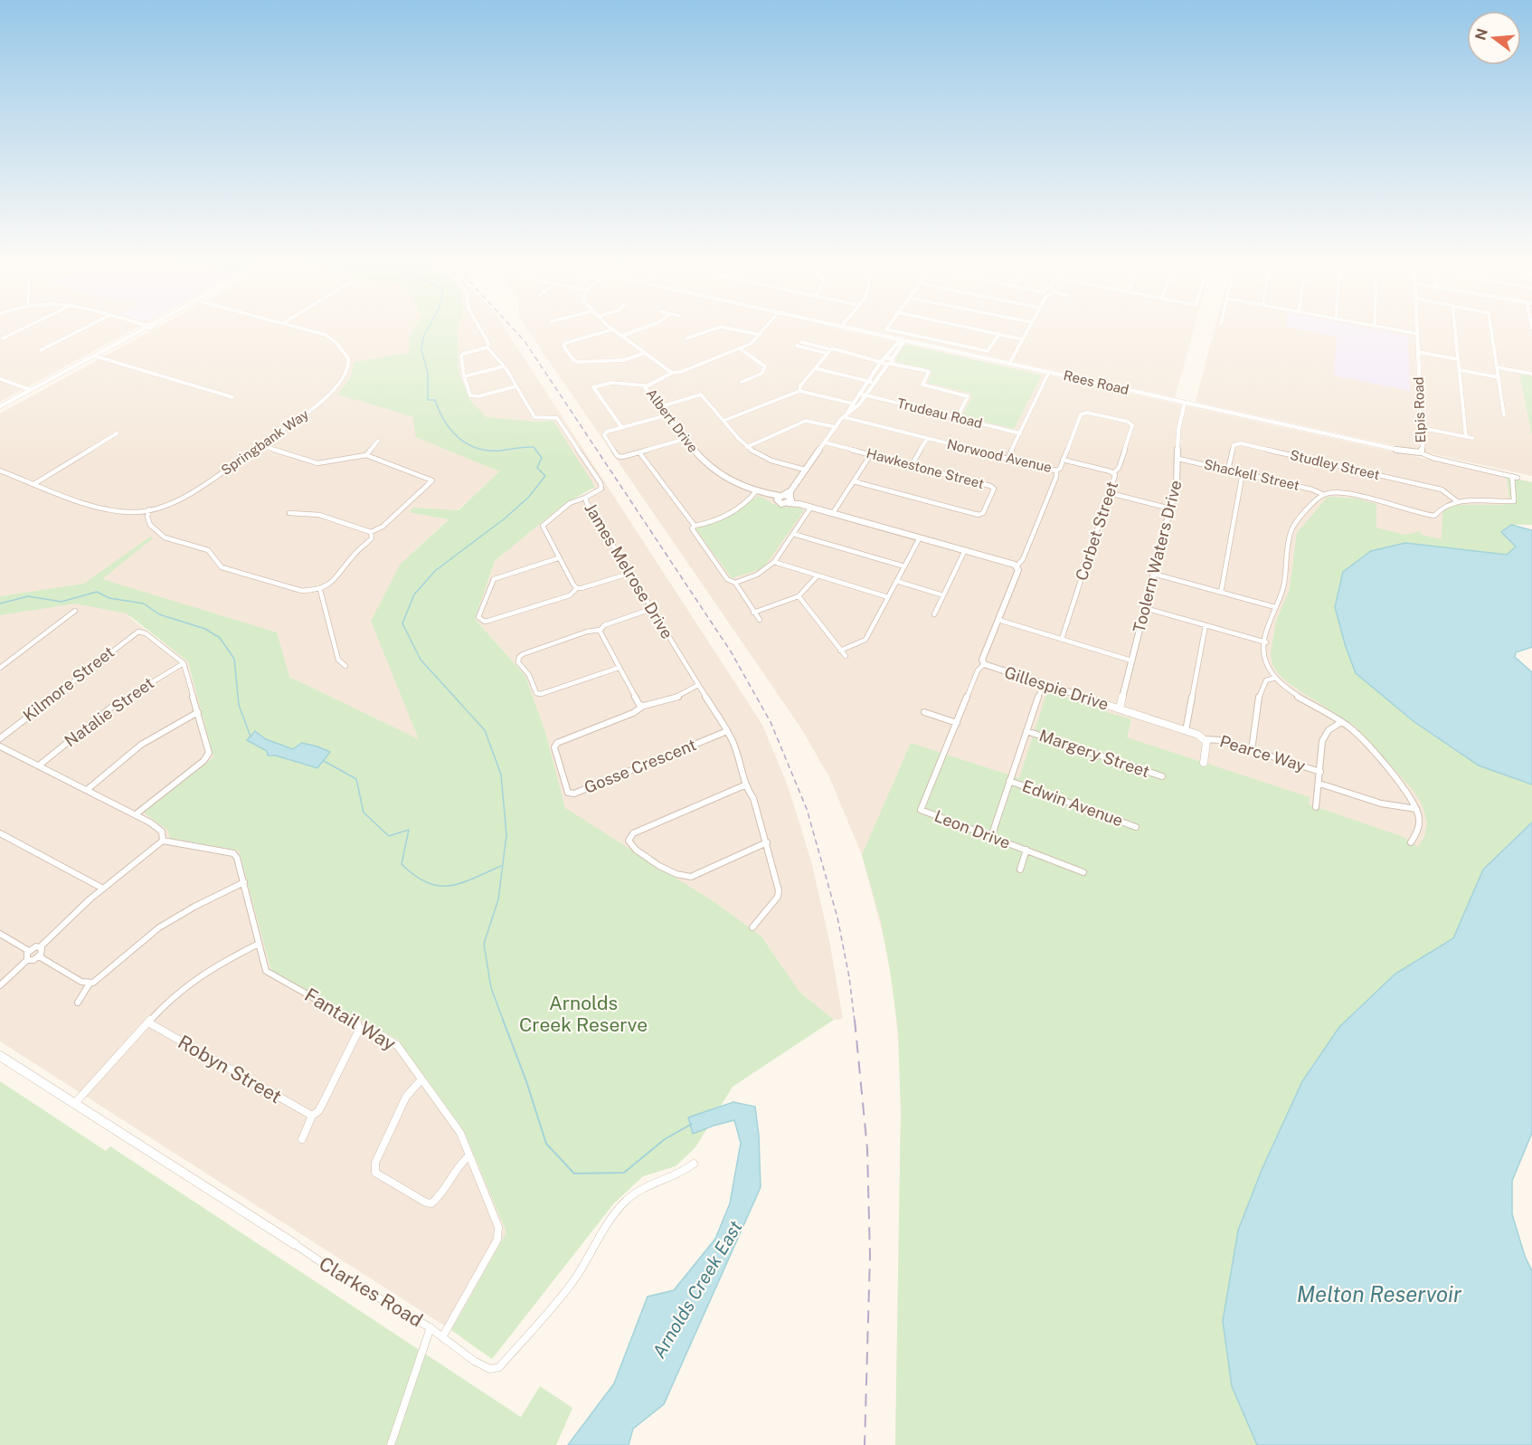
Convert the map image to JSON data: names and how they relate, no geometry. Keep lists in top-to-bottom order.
{
  "streets": {
    "street": [
      "Rees Road",
      "Elpis Road",
      "Trudeau Road",
      "Albert Drive",
      "Springbank Way",
      "Norwood Avenue",
      "Studley Street",
      "Hawkestone Street",
      "Shackell Street",
      "Corbet Street",
      "Toolern Waters Drive",
      "James Melrose Drive",
      "Kilmore Street",
      "Gillespie Drive",
      "Natalie Street",
      "Margery Street",
      "Pearce Way",
      "Gosse Crescent",
      "Edwin Avenue",
      "Leon Drive",
      "Fantail Way",
      "Robyn Street",
      "Clarkes Road"
    ]
  },
  "crossings": [
    ["Rees Road", "Elpis Road"],
    ["Rees Road", "Studley Street"],
    ["Rees Road", "Shackell Street"],
    ["Rees Road", "Toolern Waters Drive"],
    ["Albert Drive", "Gillespie Drive"],
    ["Norwood Avenue", "Corbet Street"],
    ["Studley Street", "Shackell Street"],
    ["Shackell Street", "Toolern Waters Drive"],
    ["Toolern Waters Drive", "Gillespie Drive"],
    ["James Melrose Drive", "Gosse Crescent"],
    ["Kilmore Street", "Natalie Street"],
    ["Gillespie Drive", "Pearce Way"],
    ["Gillespie Drive", "Leon Drive"],
    ["Fantail Way", "Clarkes Road"]
  ],
  "water": ["Arnolds Creek East", "Melton Reservoir"],
  "parks": ["Arnolds Creek Reserve"],
  "north": "left"
}
